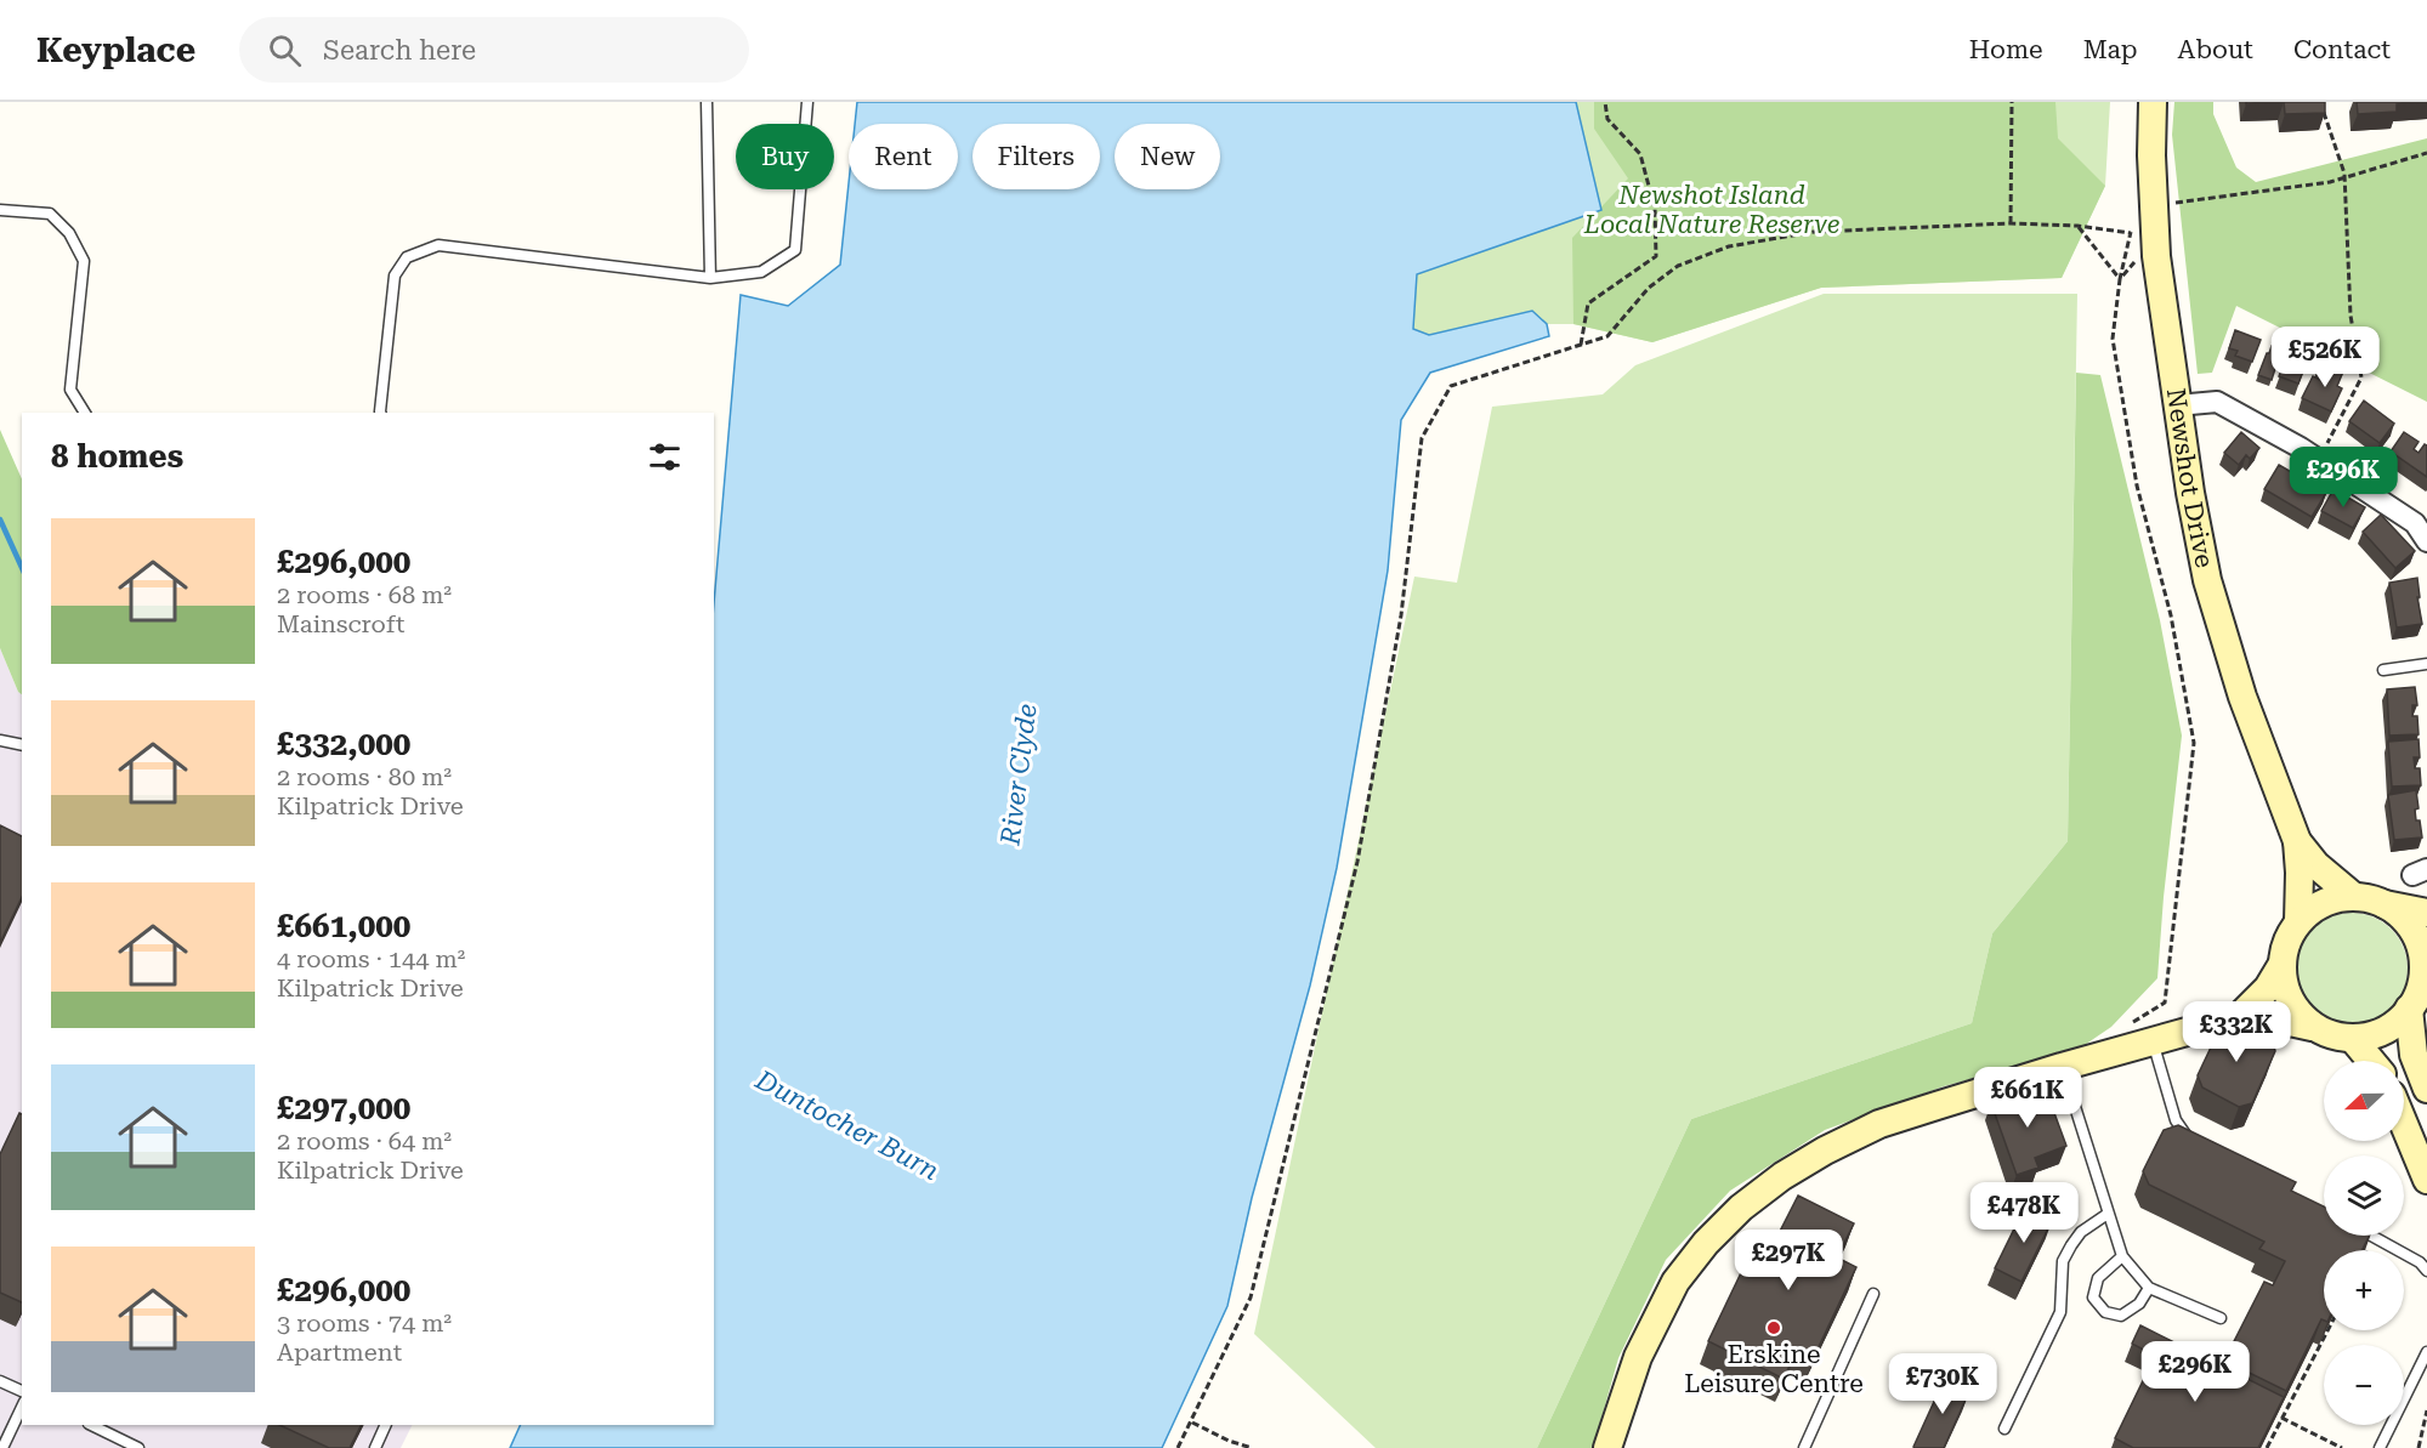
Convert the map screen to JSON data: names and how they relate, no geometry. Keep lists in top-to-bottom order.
{
  "streets": {
    "street": ["Newshot Drive"]
  },
  "water": ["River Clyde", "Duntocher Burn"],
  "parks": ["Newshot Island Local Nature Reserve"],
  "places": ["Erskine Leisure Centre"],
  "north": "left",
  "page": {
    "header": "Keyplace",
    "search": "Search here",
    "nav": [
      "Home",
      "Map",
      "About",
      "Contact"
    ],
    "chip": [
      "Buy",
      "Rent",
      "Filters",
      "New"
    ],
    "price": [
      "£526K",
      "£296K",
      "£332K",
      "£661K",
      "£478K",
      "£297K",
      "£296K",
      "£730K"
    ],
    "heading": "8 homes",
    "list": [
      {
        "name": "£296,000",
        "note": "2 rooms · 68 m² · Mainscroft"
      },
      {
        "name": "£332,000",
        "note": "2 rooms · 80 m² · Kilpatrick Drive"
      },
      {
        "name": "£661,000",
        "note": "4 rooms · 144 m² · Kilpatrick Drive"
      },
      {
        "name": "£297,000",
        "note": "2 rooms · 64 m² · Kilpatrick Drive"
      },
      {
        "name": "£296,000",
        "note": "3 rooms · 74 m² · Apartment"
      }
    ],
    "map_buttons": ["+", "−"]
  }
}
